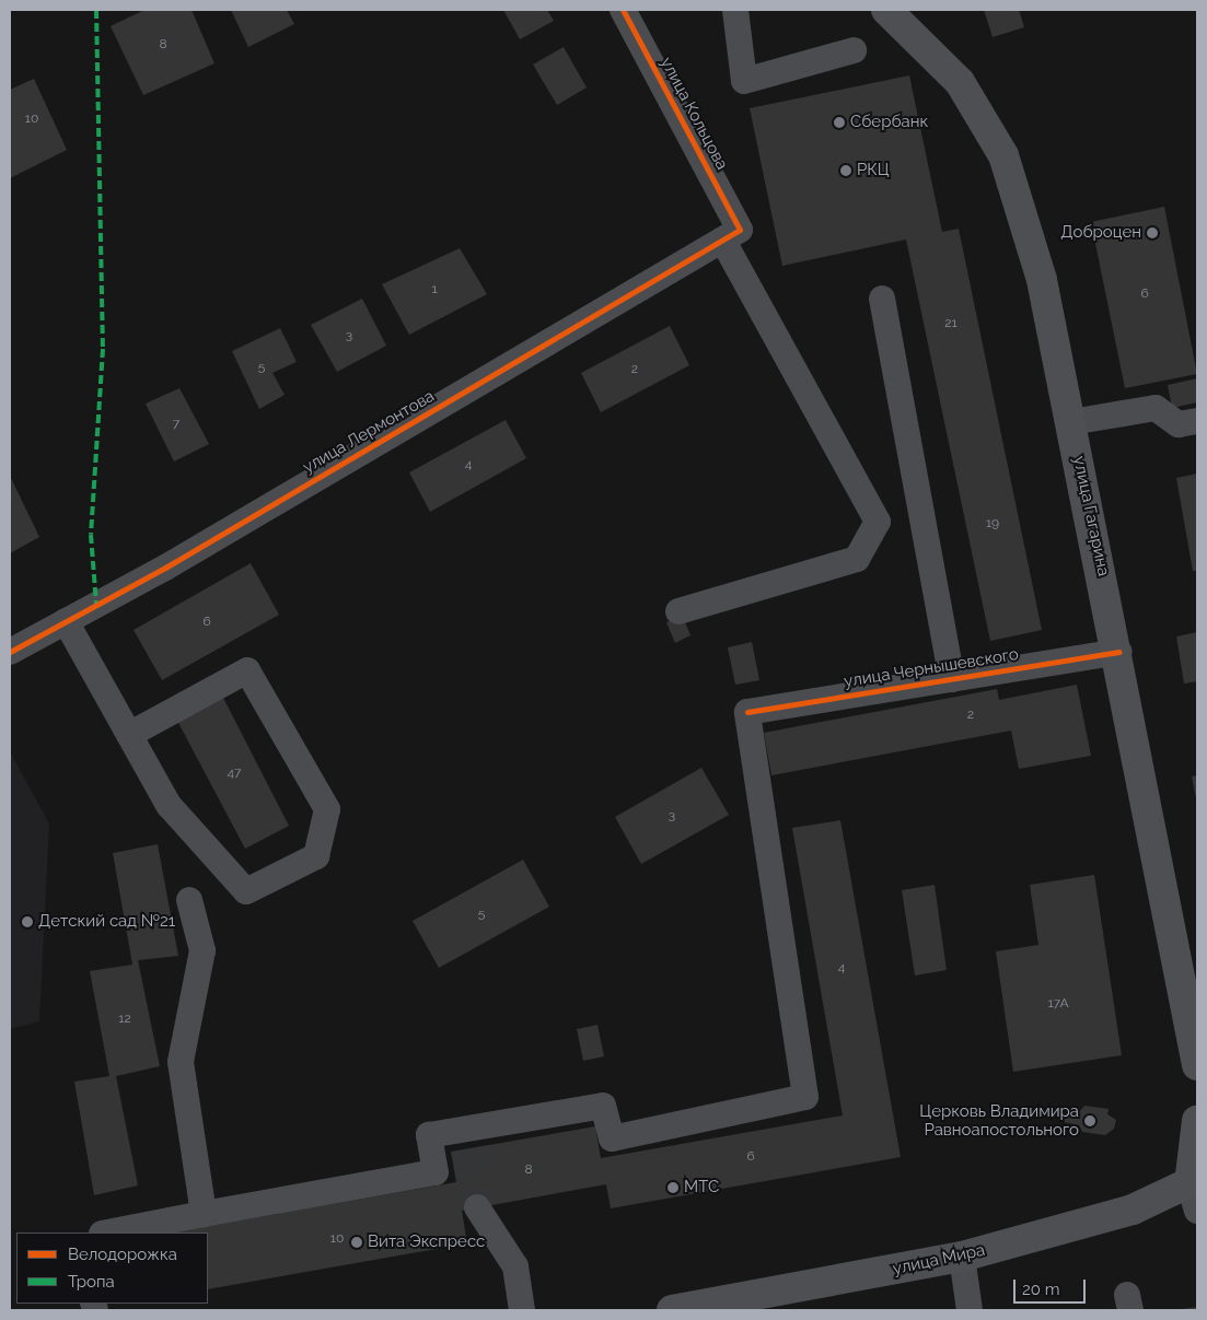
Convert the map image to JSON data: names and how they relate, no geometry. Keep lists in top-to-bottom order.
{
  "streets": {
    "main road": ["улица Гагарина", "улица Мира"],
    "street": ["улица Кольцова", "улица Лермонтова", "улица Чернышевского"]
  },
  "crossings": [
    ["улица Кольцова", "улица Лермонтова"],
    ["улица Гагарина", "улица Чернышевского"]
  ],
  "places": [
    "Сбербанк",
    "РКЦ",
    "Доброцен",
    "Детский сад №21",
    "Церковь Владимира Равноапостольного",
    "МТС",
    "Вита Экспресс"
  ],
  "house_numbers": [
    "8",
    "10",
    "1",
    "6",
    "21",
    "3",
    "5",
    "2",
    "7",
    "4",
    "19",
    "6",
    "2",
    "47",
    "3",
    "5",
    "4",
    "17А",
    "12",
    "6",
    "8",
    "10"
  ],
  "legend": ["Велодорожка", "Тропа"],
  "scale_bar": "20 m"
}
